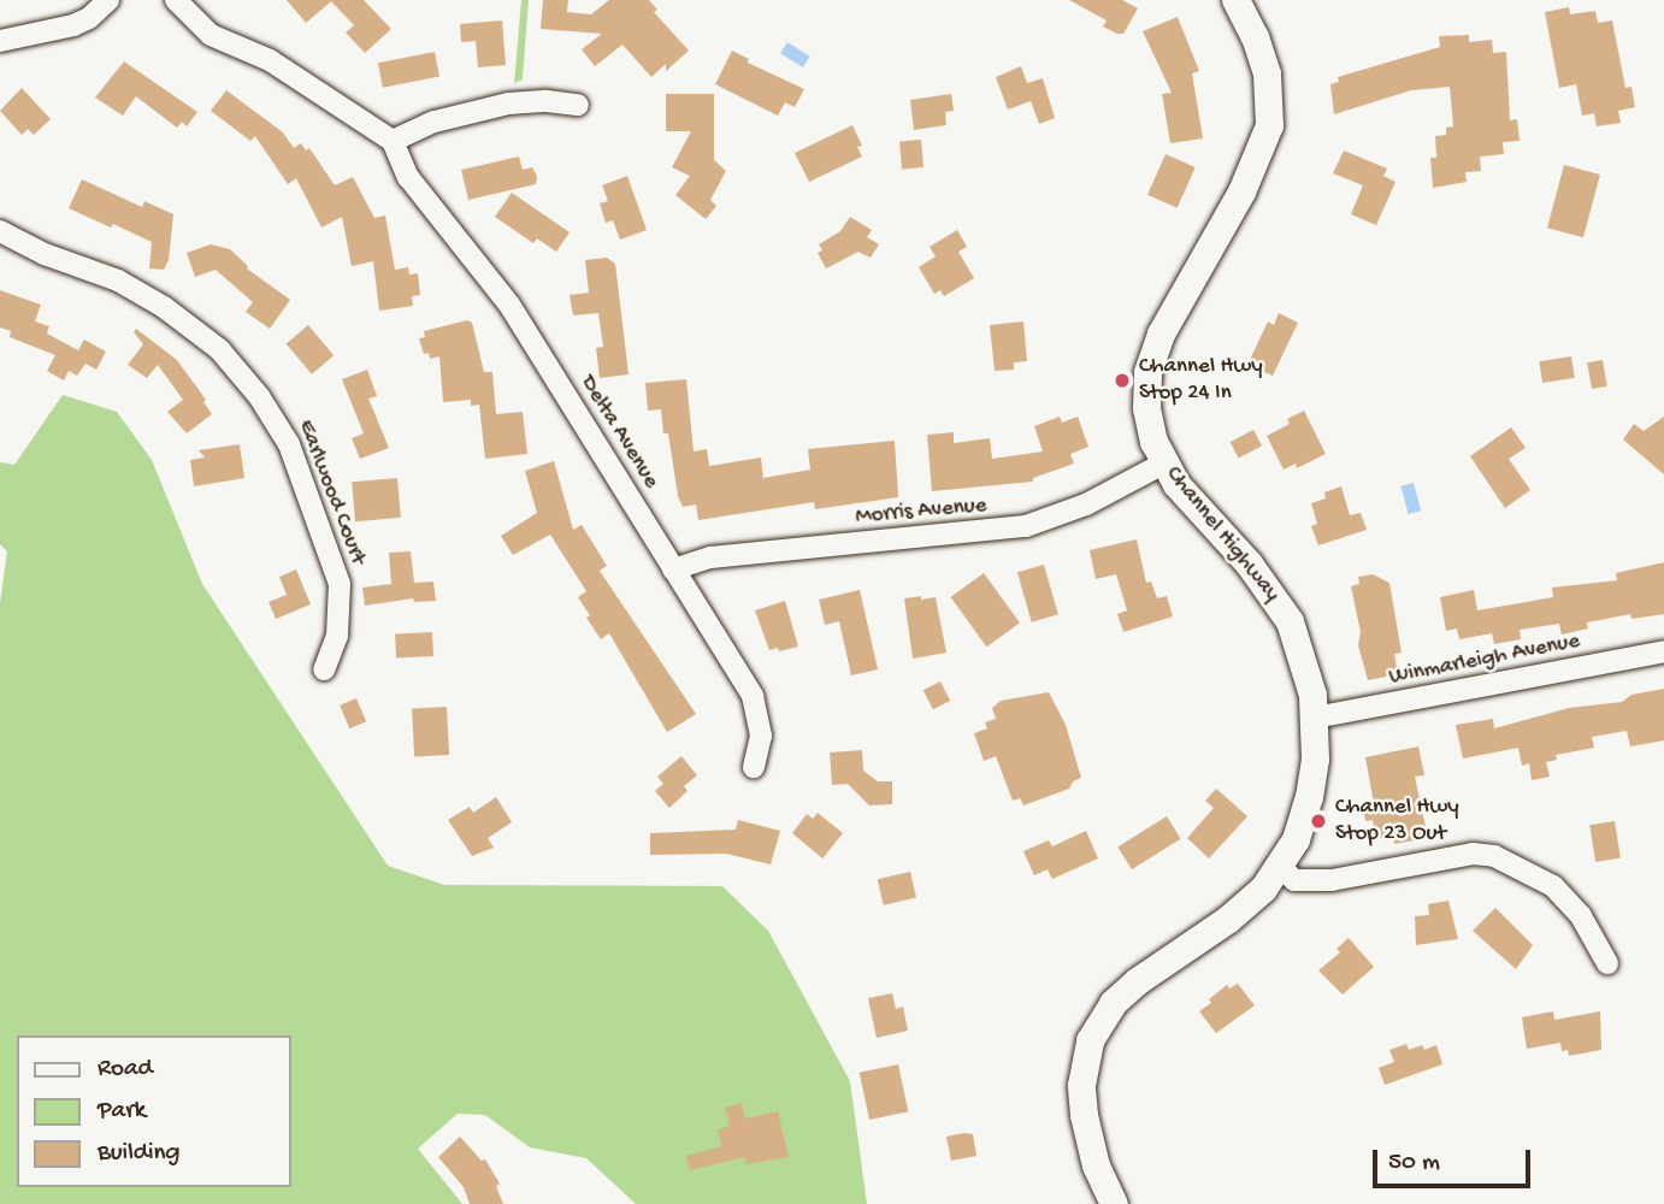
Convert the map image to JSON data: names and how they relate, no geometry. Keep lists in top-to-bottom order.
{
  "streets": {
    "main road": ["Channel Highway"],
    "street": [
      "Delta Avenue",
      "Earlwood Court",
      "Morris Avenue",
      "Winmarleigh Avenue"
    ]
  },
  "crossings": [
    ["Delta Avenue", "Morris Avenue"],
    ["Morris Avenue", "Channel Highway"],
    ["Channel Highway", "Winmarleigh Avenue"]
  ],
  "places": ["Channel Hwy Stop 24 In", "Channel Hwy Stop 23 Out"],
  "legend": ["Road", "Park", "Building"],
  "scale_bar": "50 m"
}
